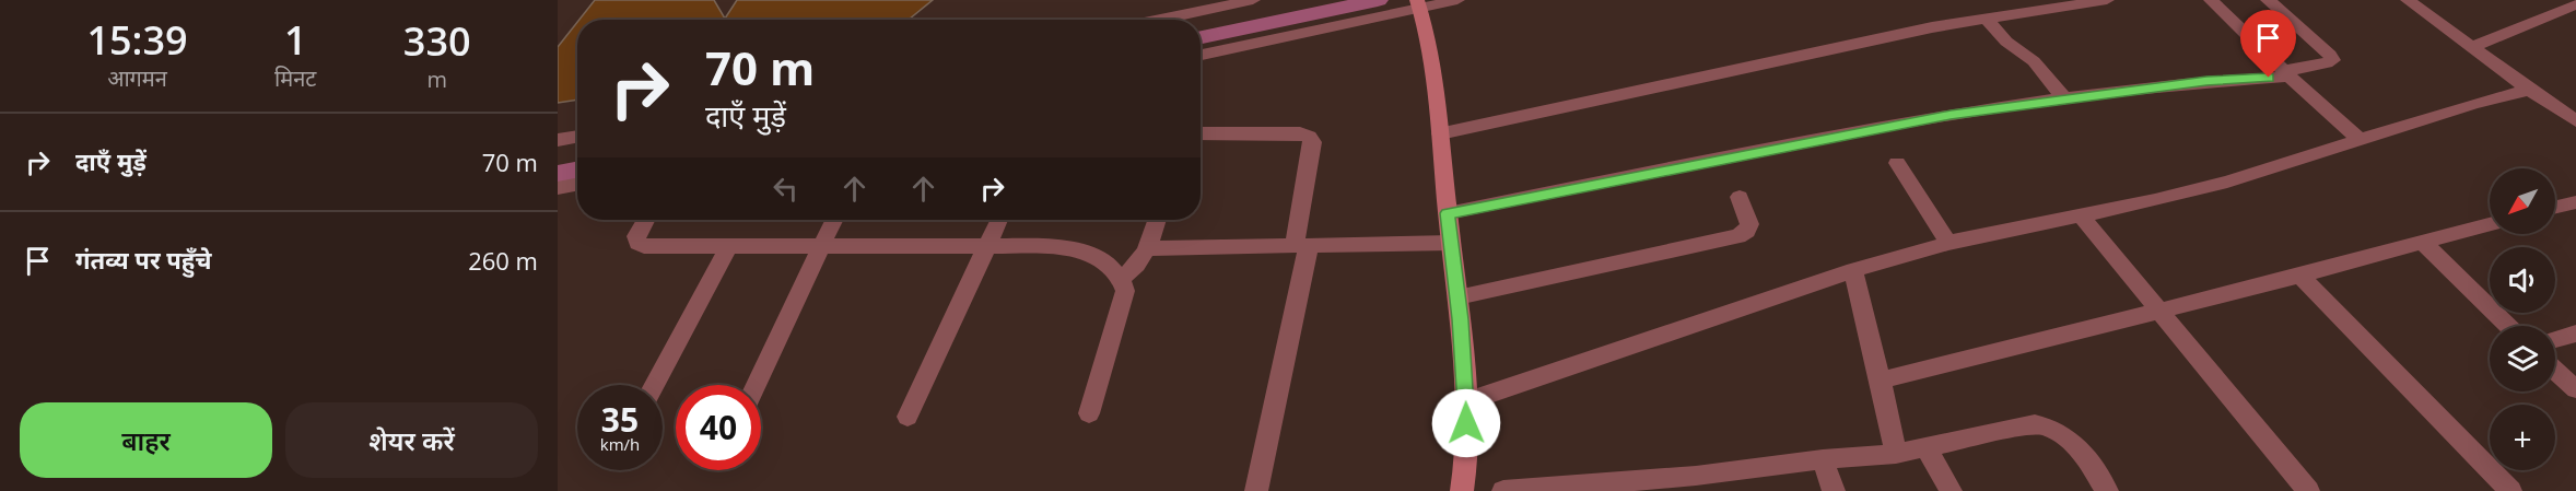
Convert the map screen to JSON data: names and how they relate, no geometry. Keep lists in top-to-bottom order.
{
  "north": "bottom left",
  "page": {
    "eta": [
      "15:39",
      "आगमन",
      "1",
      "मिनट",
      "330",
      "m"
    ],
    "turn": ["70 m", "दाएँ मुड़ें"],
    "list": [
      {
        "name": "दाएँ मुड़ें",
        "value": "70 m"
      },
      {
        "name": "गंतव्य पर पहुँचे",
        "value": "260 m"
      }
    ],
    "map_buttons": "+",
    "speed": "35 km/h",
    "limit": "40",
    "buttons": ["बाहर", "शेयर करें"]
  }
}
